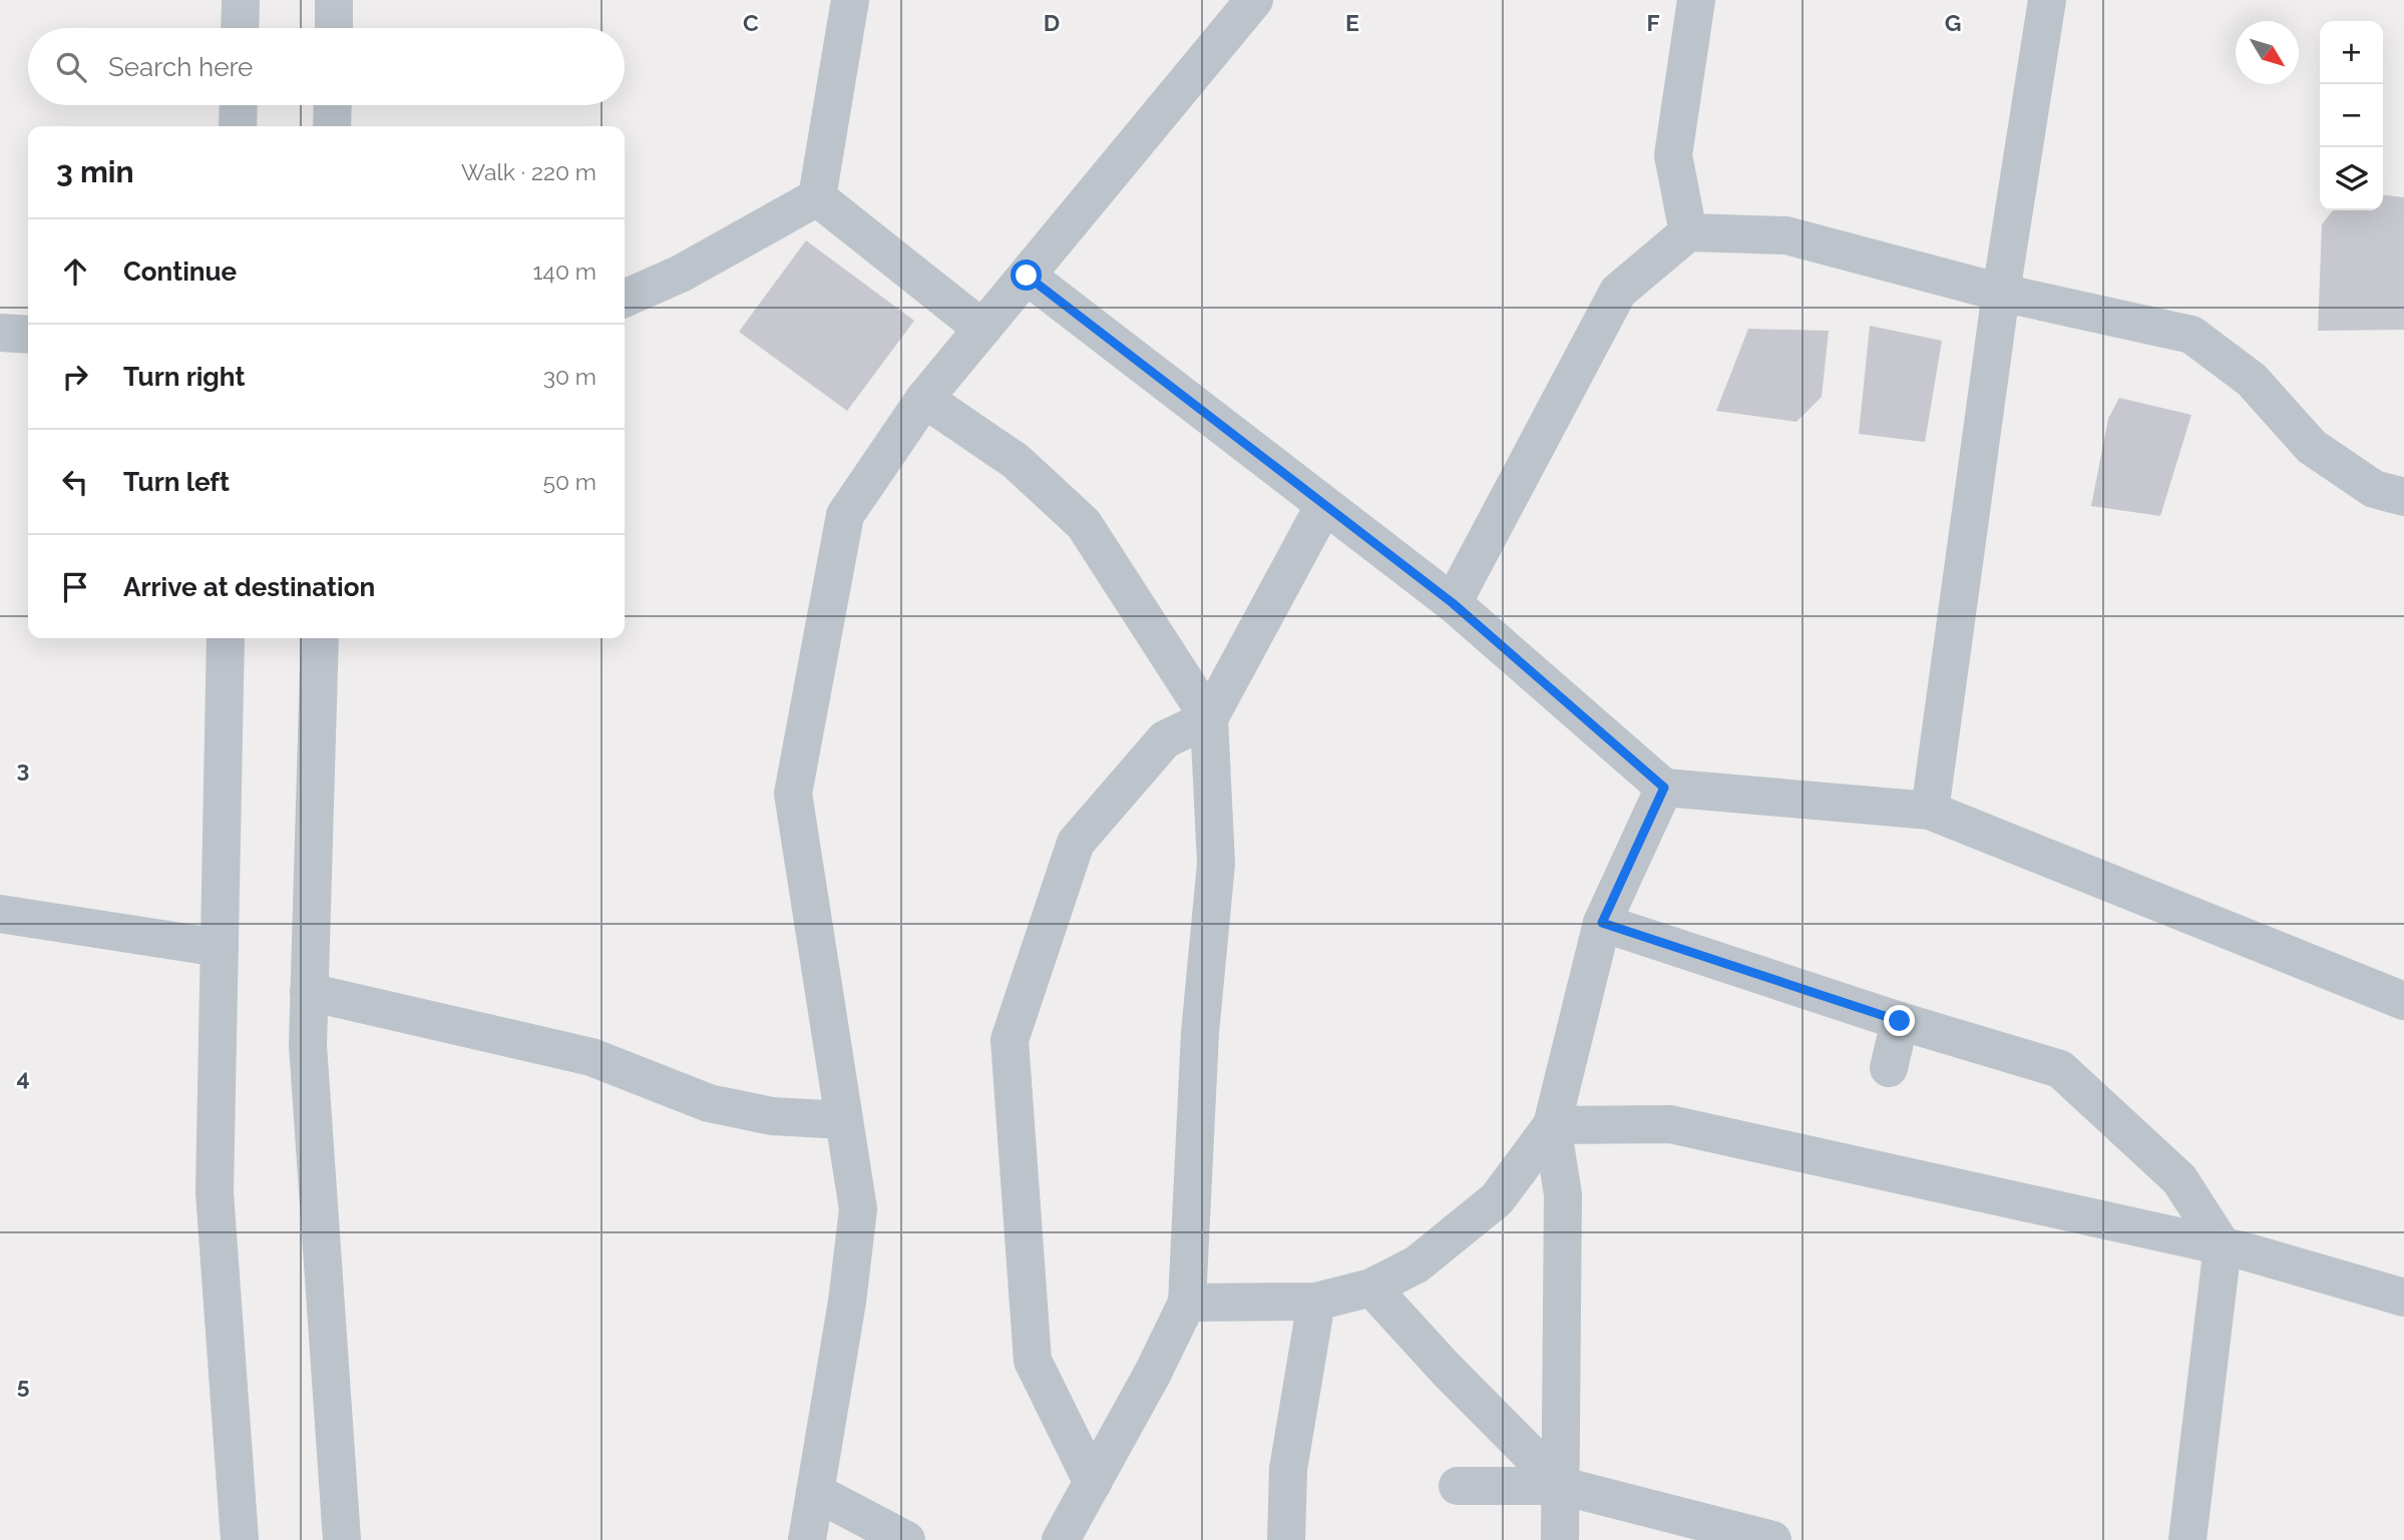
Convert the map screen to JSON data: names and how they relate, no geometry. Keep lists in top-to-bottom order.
{
  "north": "bottom right",
  "page": {
    "map_buttons": ["+", "−"],
    "search": "Search here",
    "heading": ["3 min", "Walk · 220 m"],
    "list": [
      ["Continue", "140 m"],
      ["Turn right", "30 m"],
      ["Turn left", "50 m"],
      "Arrive at destination"
    ]
  },
  "grid": {
    "columns": [
      "C",
      "D",
      "E",
      "F",
      "G"
    ],
    "rows": ["3", "4", "5"]
  }
}
